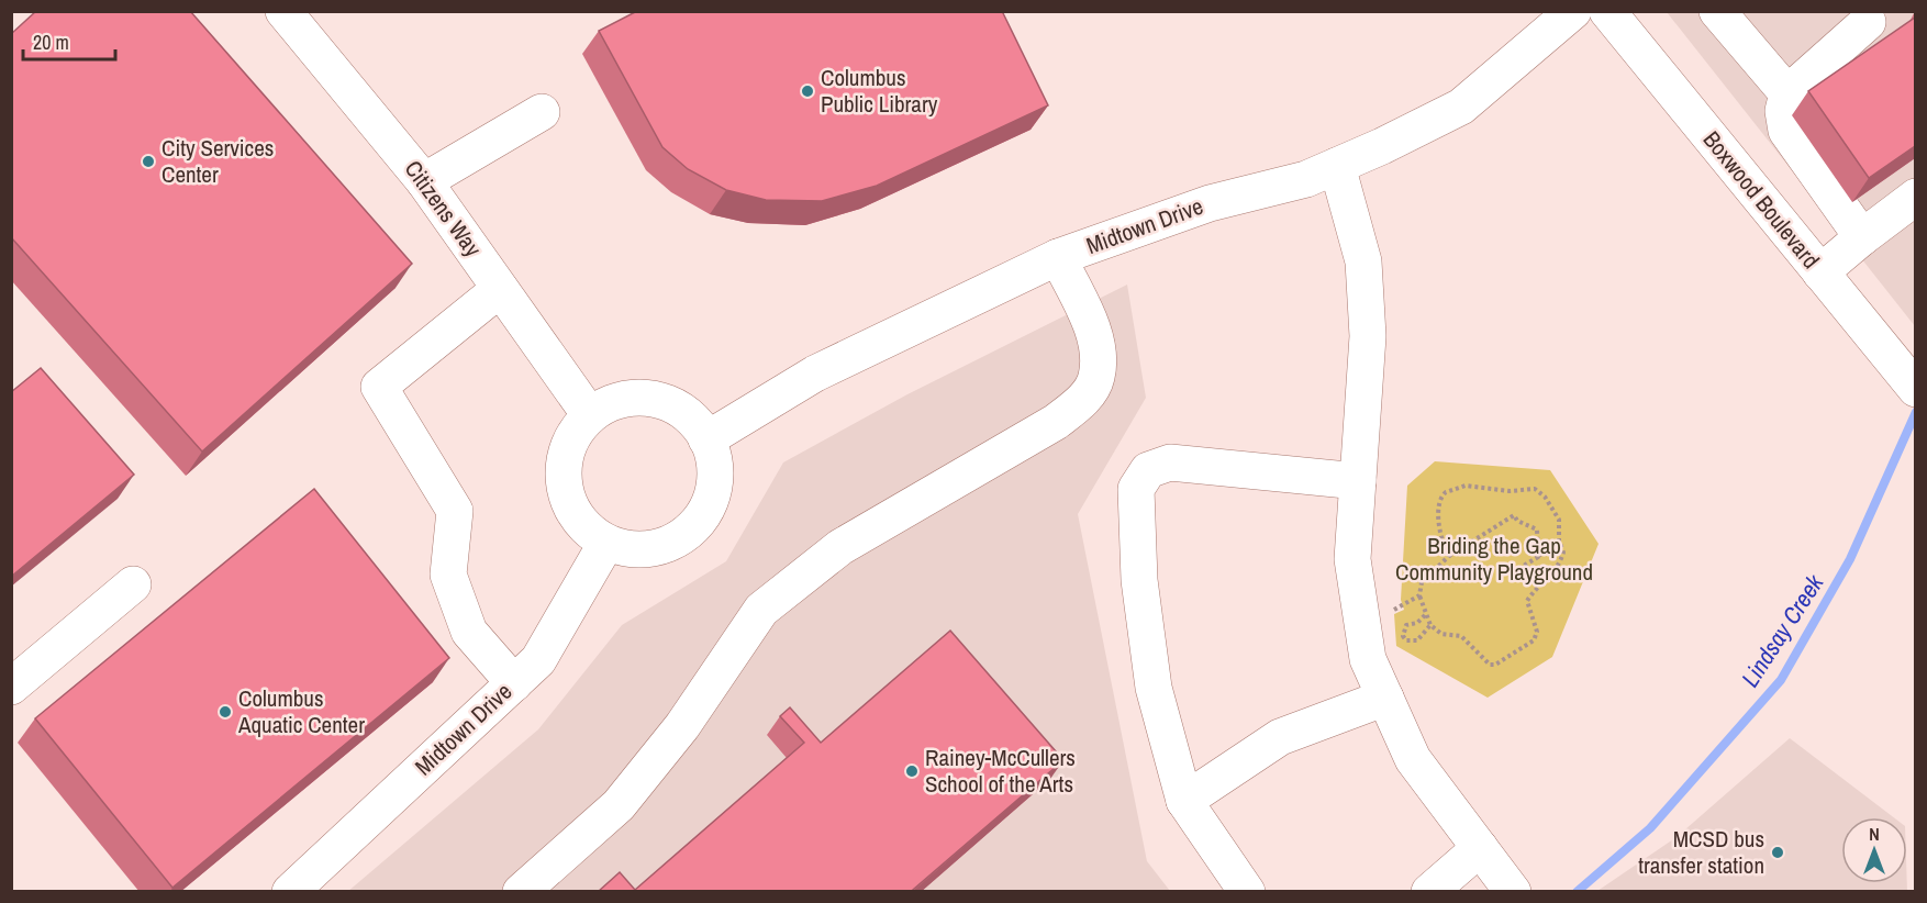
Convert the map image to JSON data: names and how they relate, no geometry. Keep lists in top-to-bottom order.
{
  "streets": {
    "street": ["Boxwood Boulevard", "Citizens Way", "Midtown Drive"]
  },
  "crossings": [
    ["Citizens Way", "Midtown Drive"]
  ],
  "water": ["Lindsay Creek"],
  "parks": ["Briding the Gap Community Playground"],
  "places": [
    "Columbus Public Library",
    "City Services Center",
    "Columbus Aquatic Center",
    "Rainey-McCullers School of the Arts",
    "MCSD bus transfer station"
  ],
  "scale_bar": "20 m",
  "north": "top"
}
